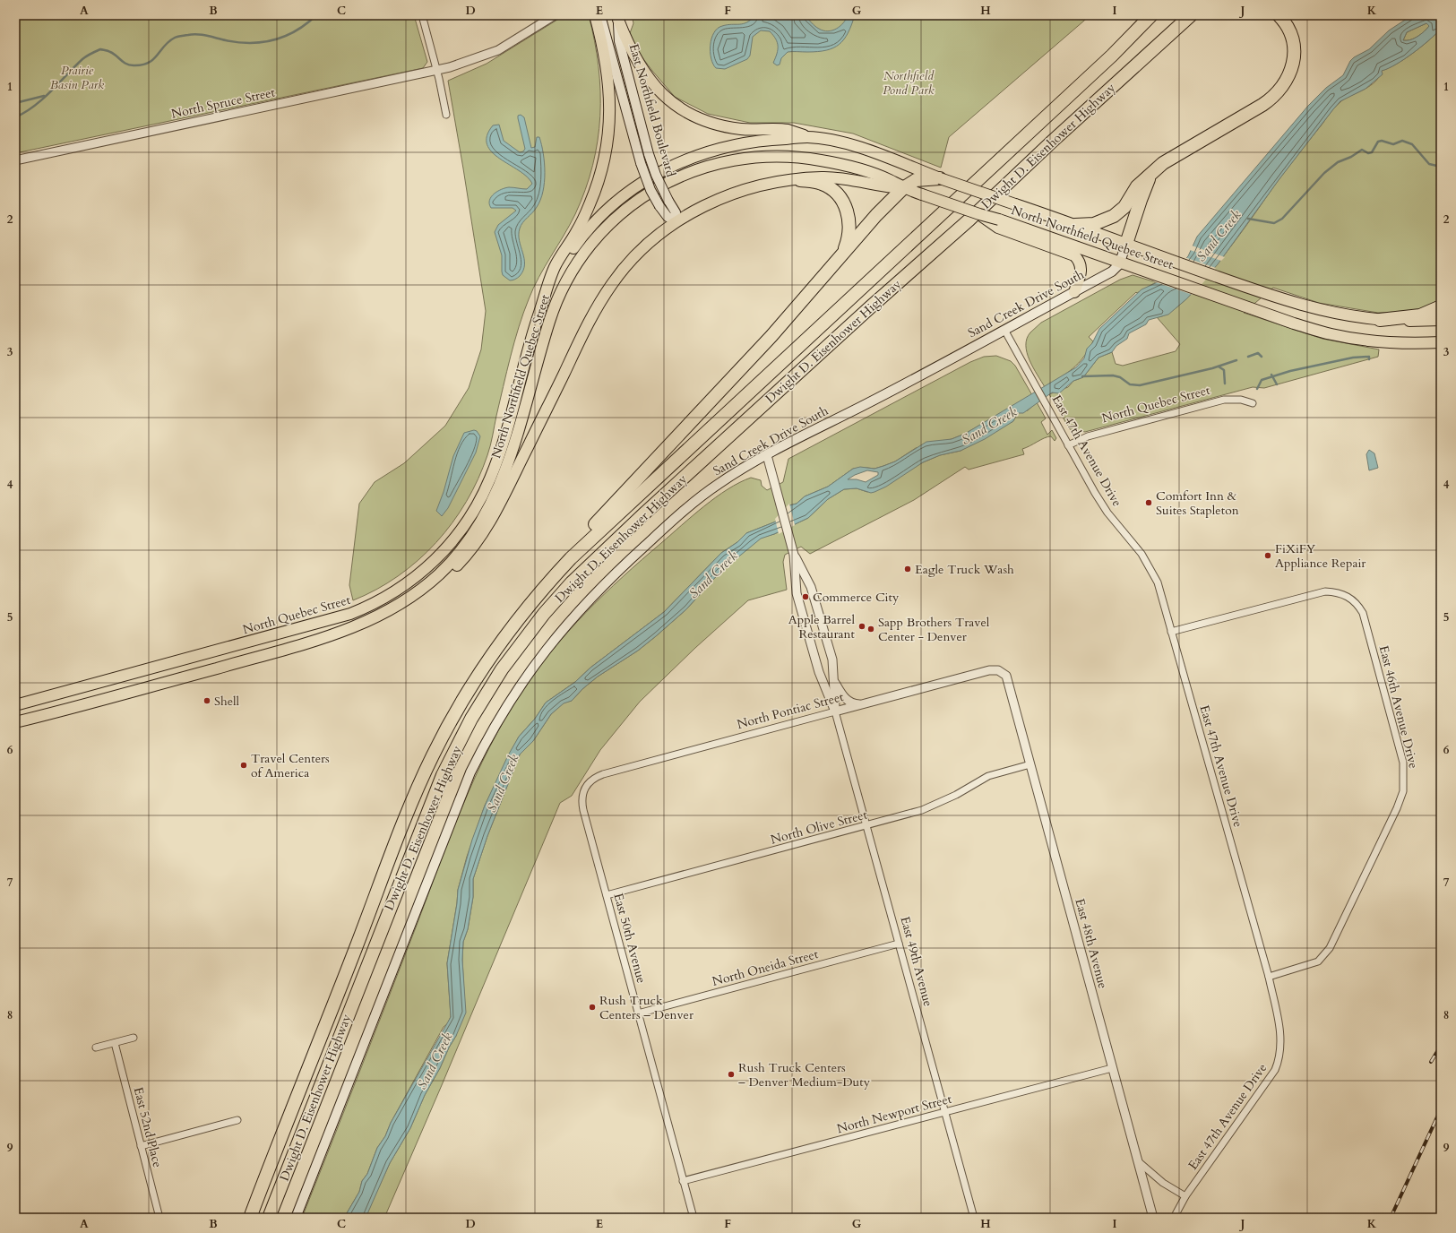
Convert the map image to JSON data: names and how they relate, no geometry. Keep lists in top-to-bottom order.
{
  "streets": {
    "highway": ["Dwight D. Eisenhower Highway"],
    "main road": [
      "East Northfield Boulevard",
      "North Northfield Quebec Street",
      "Sand Creek Drive South",
      "North Quebec Street"
    ],
    "street": [
      "North Spruce Street",
      "East 47th Avenue Drive",
      "East 46th Avenue Drive",
      "North Pontiac Street",
      "North Olive Street",
      "East 50th Avenue",
      "East 48th Avenue",
      "East 49th Avenue",
      "North Oneida Street",
      "North Newport Street",
      "East 52nd Place"
    ]
  },
  "crossings": [
    ["North Northfield Quebec Street", "Sand Creek Drive South"],
    ["North Northfield Quebec Street", "North Quebec Street"],
    ["Sand Creek Drive South", "East 47th Avenue Drive"],
    ["Sand Creek Drive South", "East 49th Avenue"],
    ["North Quebec Street", "East 47th Avenue Drive"],
    ["East 47th Avenue Drive", "East 46th Avenue Drive"],
    ["North Pontiac Street", "East 50th Avenue"],
    ["North Pontiac Street", "East 48th Avenue"],
    ["North Pontiac Street", "East 49th Avenue"],
    ["North Olive Street", "East 50th Avenue"],
    ["North Olive Street", "East 48th Avenue"],
    ["North Olive Street", "East 49th Avenue"],
    ["East 50th Avenue", "North Oneida Street"],
    ["East 50th Avenue", "North Newport Street"],
    ["East 48th Avenue", "North Newport Street"],
    ["East 49th Avenue", "North Oneida Street"],
    ["East 49th Avenue", "North Newport Street"]
  ],
  "water": ["Sand Creek"],
  "parks": ["Prairie Basin Park", "Northfield Pond Park"],
  "places": [
    "Comfort Inn & Suites Stapleton",
    "FiXiFY Appliance Repair",
    "Eagle Truck Wash",
    "Commerce City",
    "Apple Barrel Restaurant",
    "Sapp Brothers Travel Center - Denver",
    "Shell",
    "Travel Centers of America",
    "Rush Truck Centers – Denver",
    "Rush Truck Centers – Denver Medium-Duty"
  ],
  "grid": {
    "columns": [
      "A",
      "B",
      "C",
      "D",
      "E",
      "F",
      "G",
      "H",
      "I",
      "J",
      "K"
    ],
    "rows": [
      "1",
      "2",
      "3",
      "4",
      "5",
      "6",
      "7",
      "8",
      "9"
    ]
  }
}
